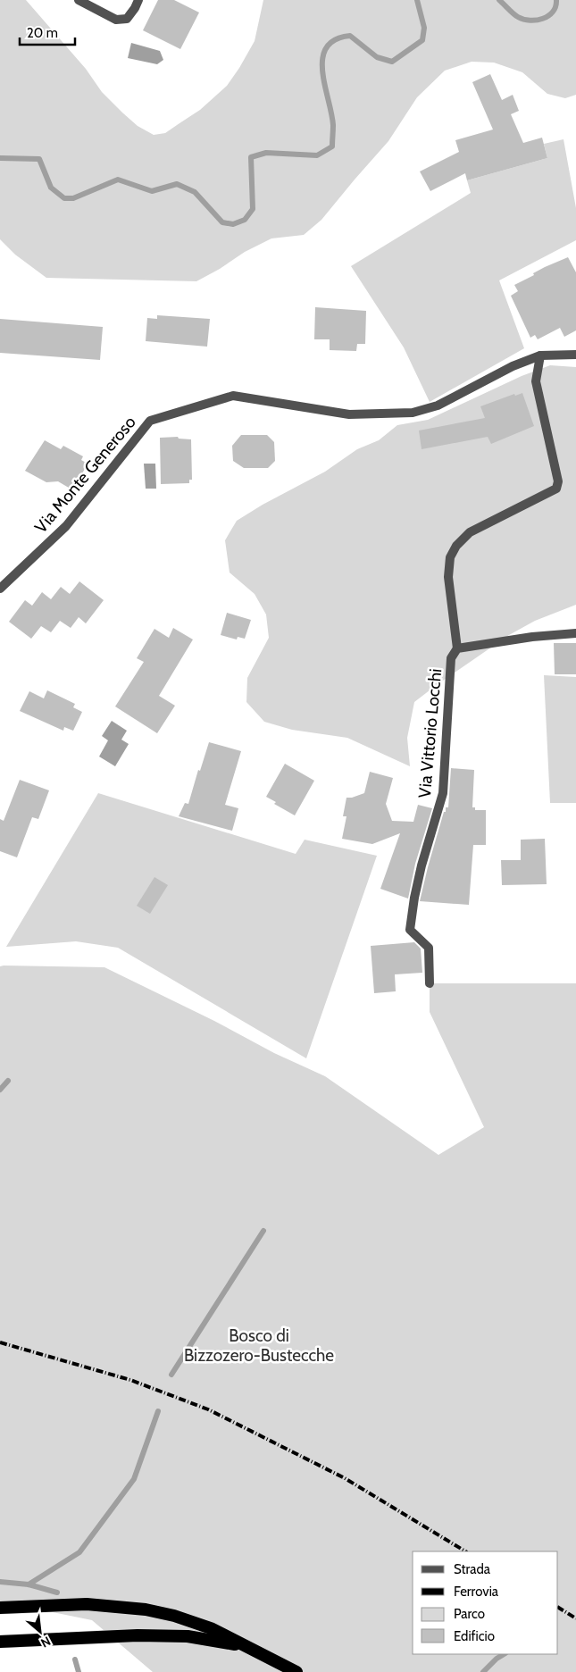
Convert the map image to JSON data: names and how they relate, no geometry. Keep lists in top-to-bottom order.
{
  "streets": {
    "street": ["Via Monte Generoso", "Via Vittorio Locchi"]
  },
  "parks": ["Bosco di Bizzozero-Bustecche"],
  "legend": [
    "Strada",
    "Ferrovia",
    "Parco",
    "Edificio"
  ],
  "scale_bar": "20 m",
  "north": "bottom right"
}
